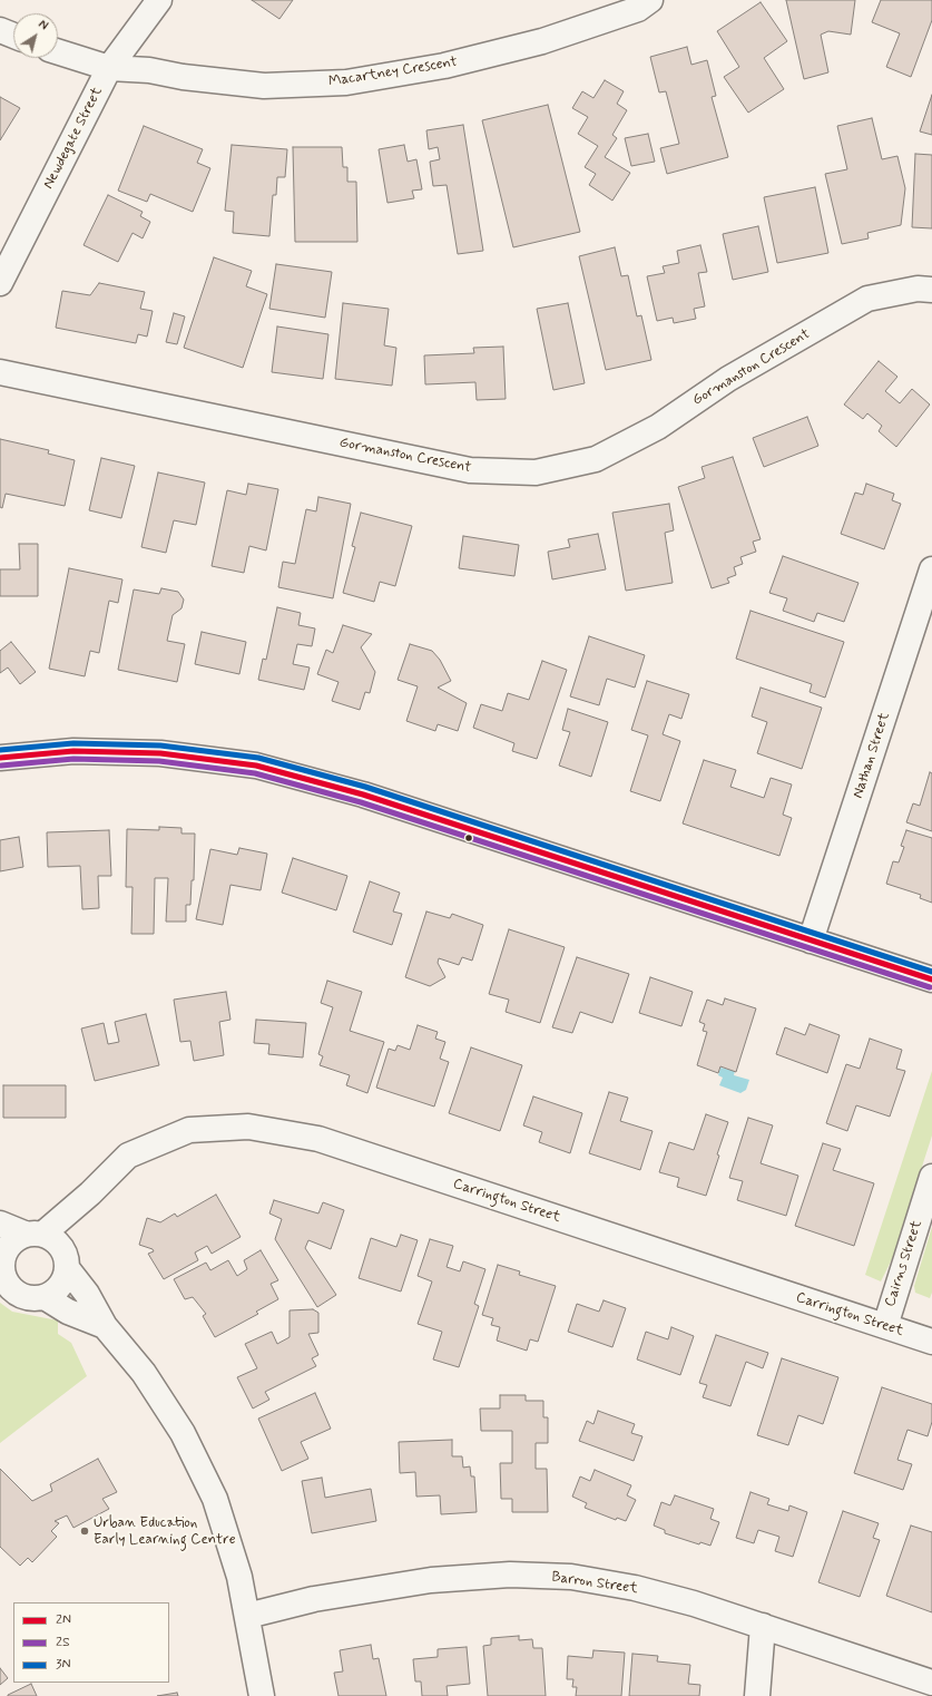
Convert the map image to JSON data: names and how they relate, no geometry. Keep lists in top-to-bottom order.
{
  "streets": {
    "street": [
      "Macartney Crescent",
      "Newdegate Street",
      "Gormanston Crescent",
      "Nathan Street",
      "Carrington Street",
      "Cairns Street",
      "Barron Street"
    ]
  },
  "crossings": [
    ["Macartney Crescent", "Newdegate Street"],
    ["Carrington Street", "Cairns Street"]
  ],
  "places": ["Urban Education Early Learning Centre"],
  "lines": ["transit line 3N", "transit line 2N", "transit line 2S"],
  "legend": ["2N", "2S", "3N"],
  "north": "top right"
}
